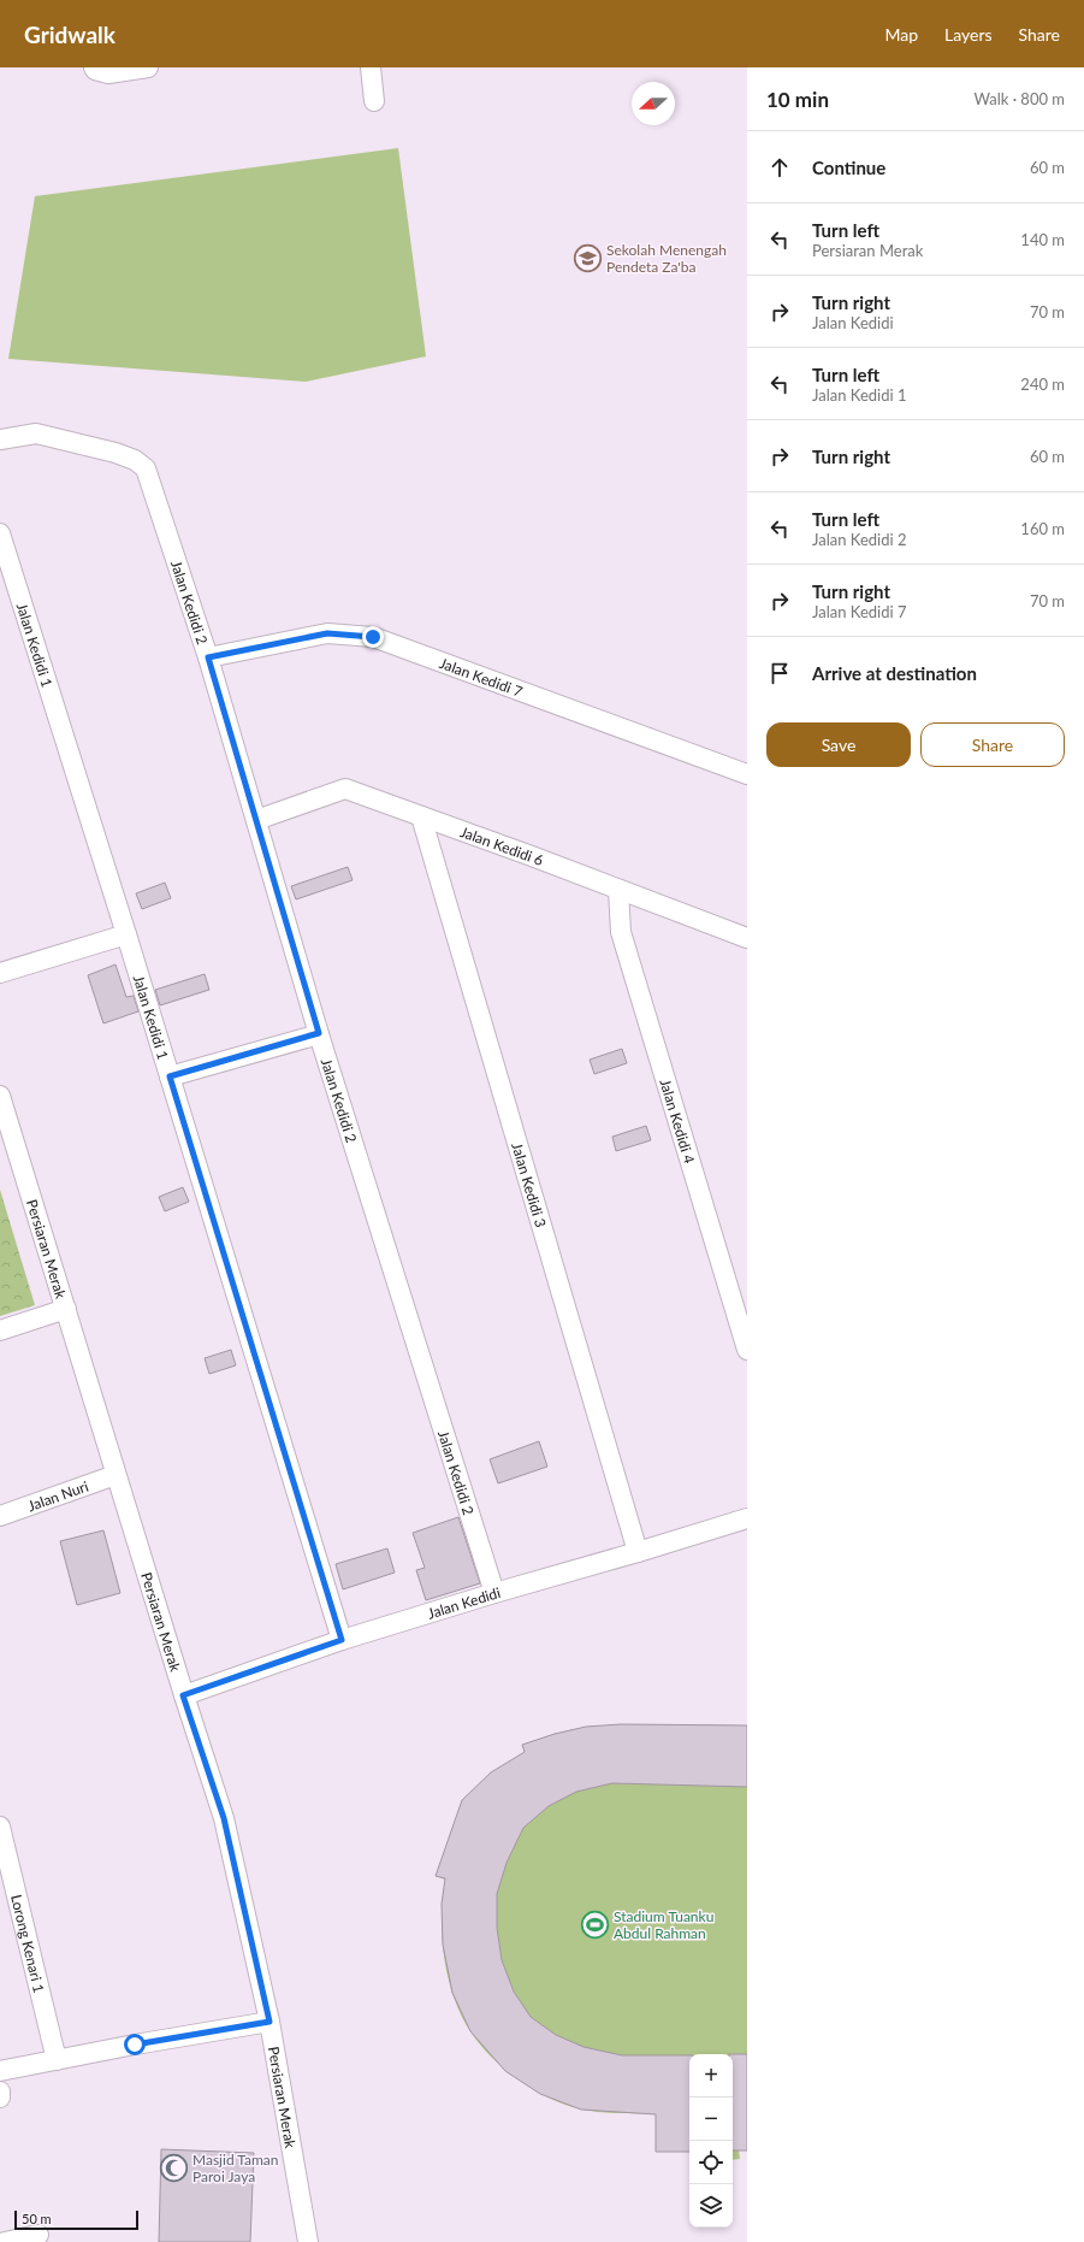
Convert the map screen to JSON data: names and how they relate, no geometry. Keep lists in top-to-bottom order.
{
  "streets": {
    "street": [
      "Jalan Kedidi 2",
      "Jalan Kedidi 1",
      "Jalan Kedidi 7",
      "Jalan Kedidi 6",
      "Jalan Kedidi 4",
      "Jalan Kedidi 3",
      "Persiaran Merak",
      "Jalan Nuri",
      "Jalan Kedidi",
      "Lorong Kenari 1"
    ]
  },
  "crossings": [
    ["Jalan Kedidi 2", "Jalan Kedidi 7"],
    ["Jalan Kedidi 2", "Jalan Kedidi 6"],
    ["Jalan Kedidi 2", "Jalan Kedidi"],
    ["Jalan Kedidi 1", "Jalan Kedidi"],
    ["Jalan Kedidi 6", "Jalan Kedidi 4"],
    ["Jalan Kedidi 6", "Jalan Kedidi 3"],
    ["Jalan Kedidi 3", "Jalan Kedidi"],
    ["Persiaran Merak", "Jalan Nuri"],
    ["Persiaran Merak", "Jalan Kedidi"]
  ],
  "places": {
    "school or university": ["Sekolah Menengah Pendeta Za'ba"],
    "sports": ["Stadium Tuanku Abdul Rahman"],
    "mosque": ["Masjid Taman Paroi Jaya"]
  },
  "scale_bar": "50 m",
  "north": "left",
  "page": {
    "header": "Gridwalk",
    "nav": ["Map", "Layers", "Share"],
    "heading": ["10 min", "Walk · 800 m"],
    "list": [
      ["Continue", "60 m"],
      ["Turn left", "Persiaran Merak", "140 m"],
      ["Turn right", "Jalan Kedidi", "70 m"],
      ["Turn left", "Jalan Kedidi 1", "240 m"],
      ["Turn right", "60 m"],
      ["Turn left", "Jalan Kedidi 2", "160 m"],
      ["Turn right", "Jalan Kedidi 7", "70 m"],
      "Arrive at destination"
    ],
    "buttons": ["Save", "Share"],
    "map_buttons": ["+", "−"],
    "scale": "50 m"
  }
}
